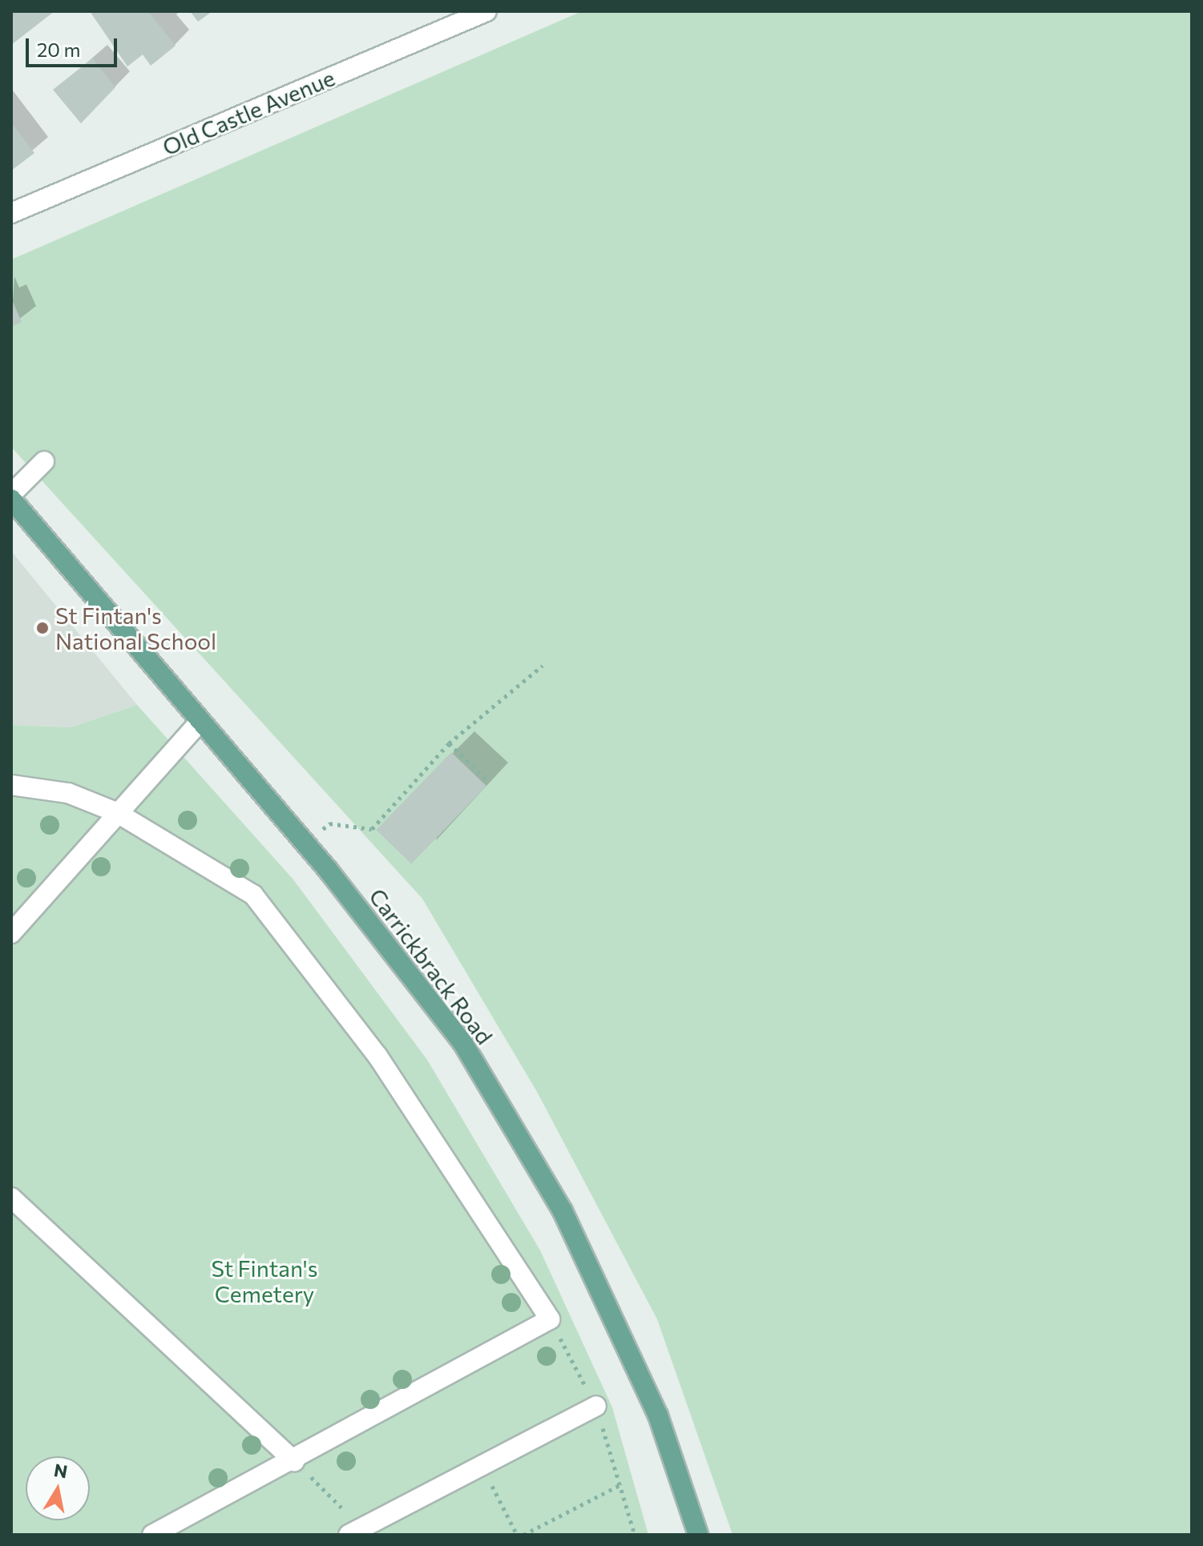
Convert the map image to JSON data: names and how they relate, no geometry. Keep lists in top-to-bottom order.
{
  "streets": {
    "main road": ["Carrickbrack Road"],
    "street": ["Old Castle Avenue"]
  },
  "parks": ["St Fintan's Cemetery"],
  "places": ["St Fintan's National School"],
  "scale_bar": "20 m",
  "north": "top"
}
